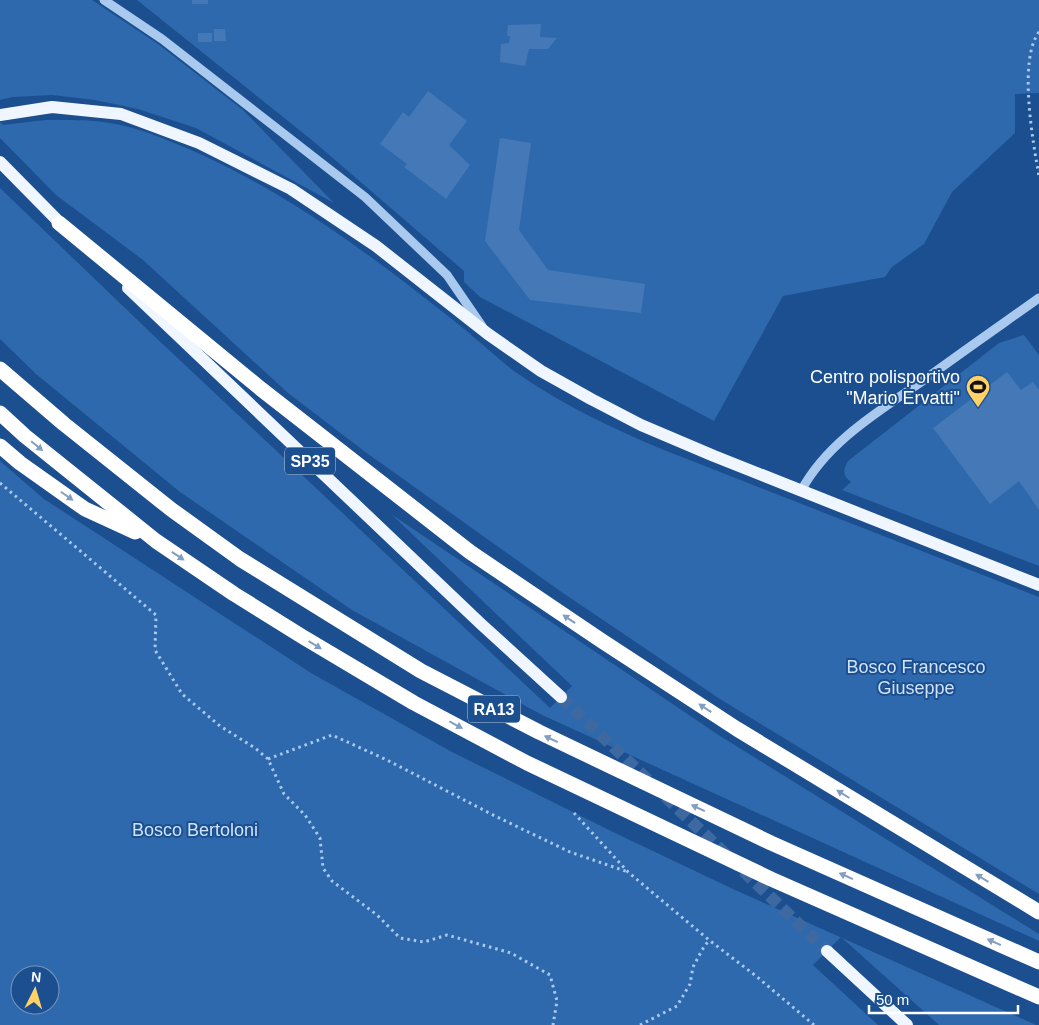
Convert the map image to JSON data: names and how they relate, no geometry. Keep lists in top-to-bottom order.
{
  "streets": {
    "highway": ["RA13"],
    "main road": ["SP35"]
  },
  "parks": ["Bosco Francesco Giuseppe", "Bosco Bertoloni"],
  "places": {
    "sports": ["Centro polisportivo \"Mario Ervatti\""]
  },
  "scale_bar": "50 m",
  "north": "top"
}
